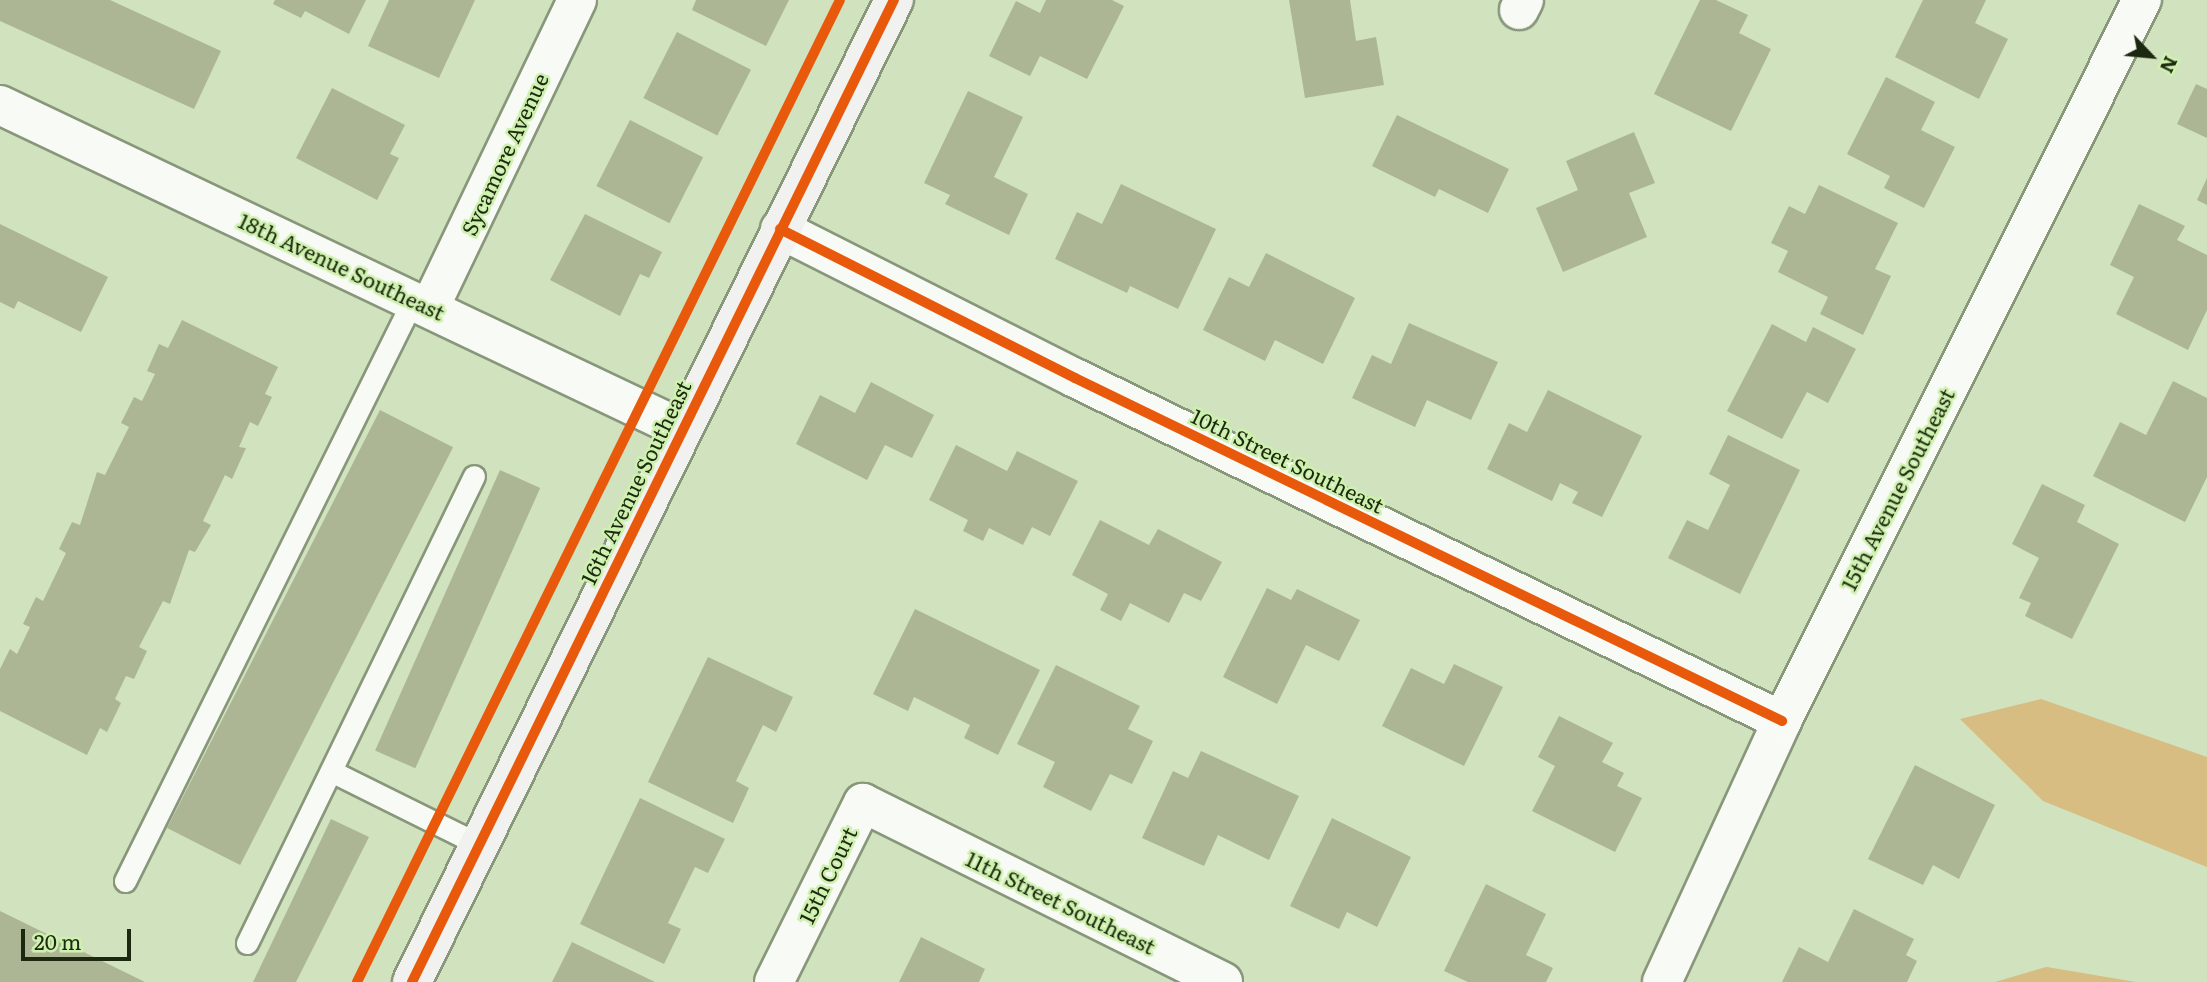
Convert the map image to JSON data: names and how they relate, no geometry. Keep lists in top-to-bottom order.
{
  "streets": {
    "street": [
      "Sycamore Avenue",
      "18th Avenue Southeast",
      "10th Street Southeast",
      "16th Avenue Southeast",
      "15th Avenue Southeast",
      "15th Court",
      "11th Street Southeast"
    ]
  },
  "crossings": [
    ["Sycamore Avenue", "18th Avenue Southeast"],
    ["18th Avenue Southeast", "16th Avenue Southeast"],
    ["10th Street Southeast", "16th Avenue Southeast"],
    ["10th Street Southeast", "15th Avenue Southeast"],
    ["15th Court", "11th Street Southeast"]
  ],
  "scale_bar": "20 m",
  "north": "bottom right"
}
